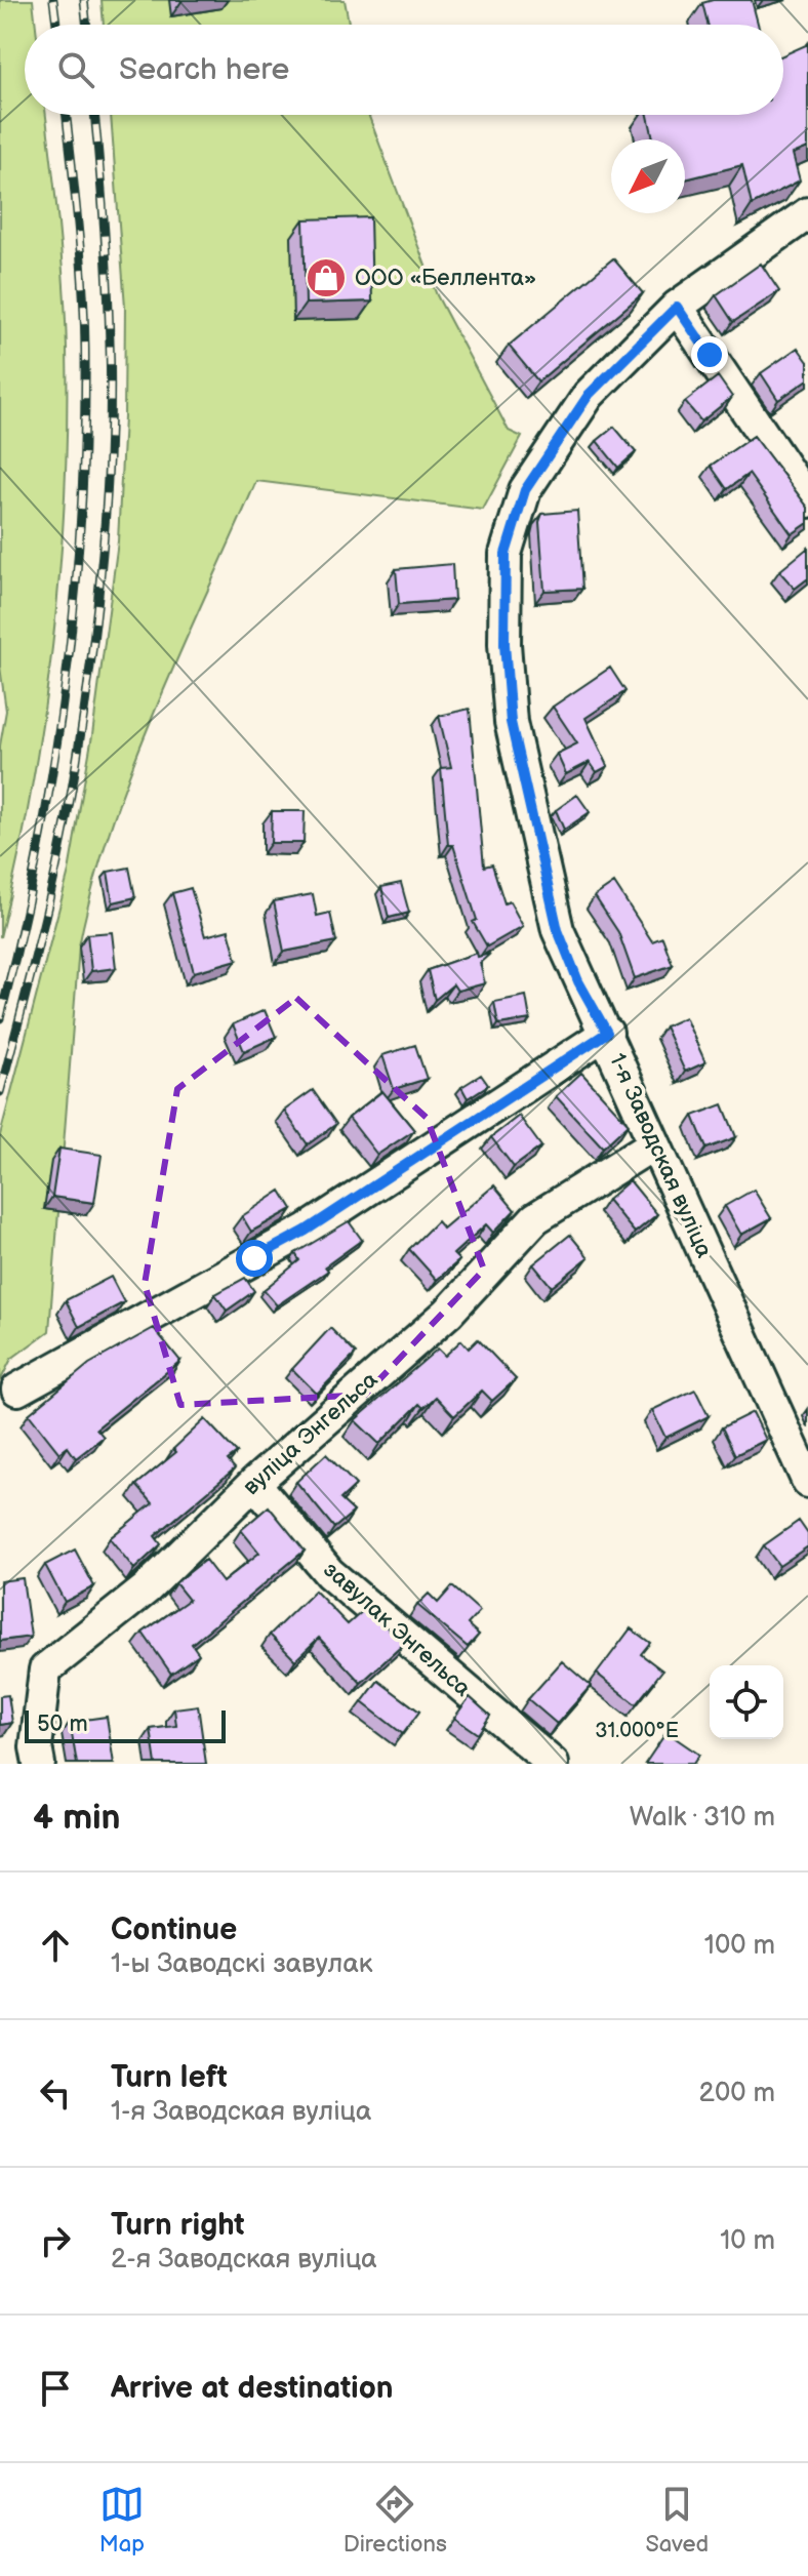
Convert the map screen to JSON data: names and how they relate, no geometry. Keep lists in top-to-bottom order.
{
  "streets": {
    "street": ["1-я Заводская вуліца", "вуліца Энгельса", "завулак Энгельса"]
  },
  "crossings": [
    ["1-я Заводская вуліца", "вуліца Энгельса"],
    ["вуліца Энгельса", "завулак Энгельса"]
  ],
  "places": {
    "shop": ["ООО «Беллента»"]
  },
  "scale_bar": "50 m",
  "north": "bottom left",
  "page": {
    "search": "Search here",
    "scale": "50 m",
    "heading": ["4 min", "Walk · 310 m"],
    "list": [
      ["Continue", "1-ы Заводскі завулак", "100 m"],
      ["Turn left", "1-я Заводская вуліца", "200 m"],
      ["Turn right", "2-я Заводская вуліца", "10 m"],
      "Arrive at destination"
    ],
    "nav": ["Map", "Directions", "Saved"]
  },
  "coordinates": ["31.000°E"]
}
